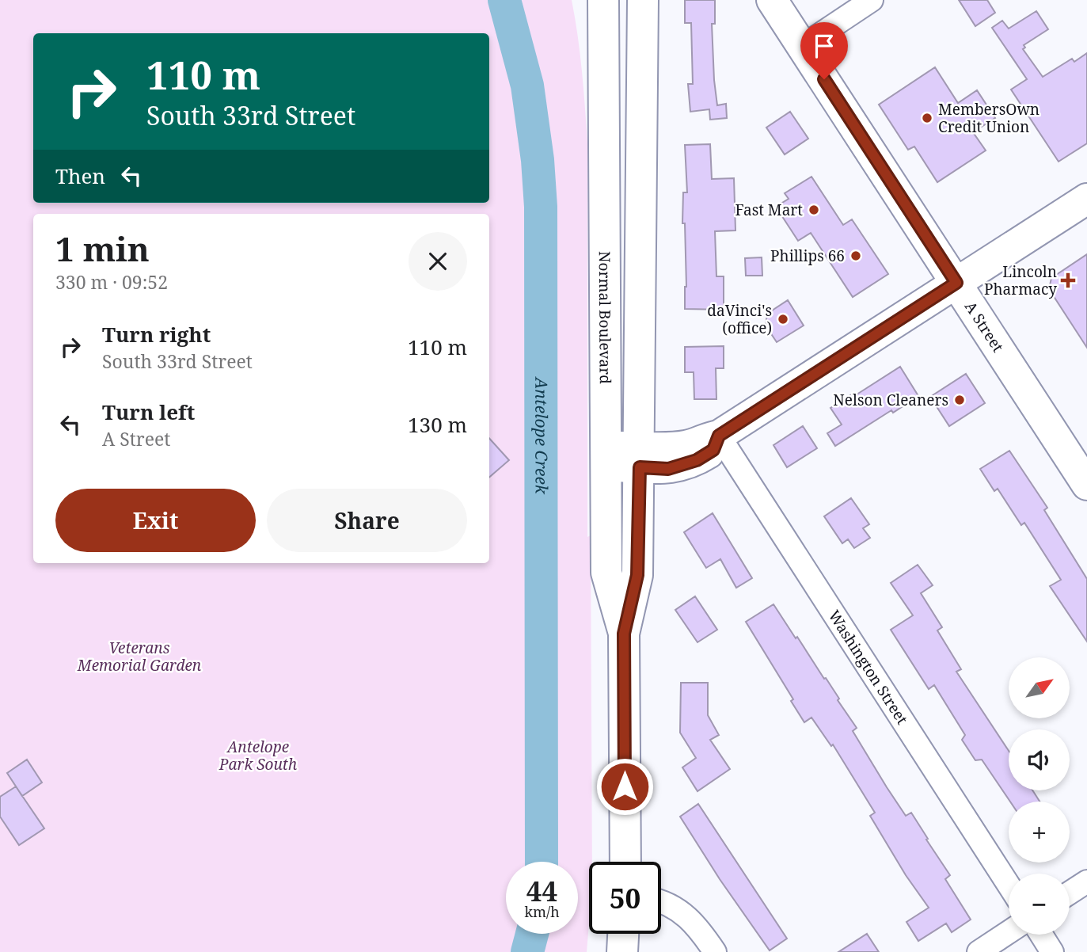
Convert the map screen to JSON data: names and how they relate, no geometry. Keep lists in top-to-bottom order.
{
  "streets": {
    "main road": ["Normal Boulevard", "A Street"],
    "street": ["Washington Street"]
  },
  "water": ["Antelope Creek"],
  "parks": ["Veterans Memorial Garden", "Antelope Park South"],
  "places": {
    "other": [
      "MembersOwn Credit Union",
      "Fast Mart",
      "Phillips 66",
      "daVinci's (office)",
      "Nelson Cleaners"
    ],
    "health": ["Lincoln Pharmacy"]
  },
  "north": "top right",
  "page": {
    "turn": ["110 m", "South 33rd Street"],
    "then": "Then",
    "heading": ["1 min", "330 m · 09:52"],
    "list": [
      {
        "name": "Turn right",
        "note": "South 33rd Street",
        "value": "110 m"
      },
      {
        "name": "Turn left",
        "note": "A Street",
        "value": "130 m"
      }
    ],
    "buttons": ["Exit", "Share"],
    "map_buttons": ["+", "−"],
    "speed": "44 km/h",
    "limit": "50"
  }
}
